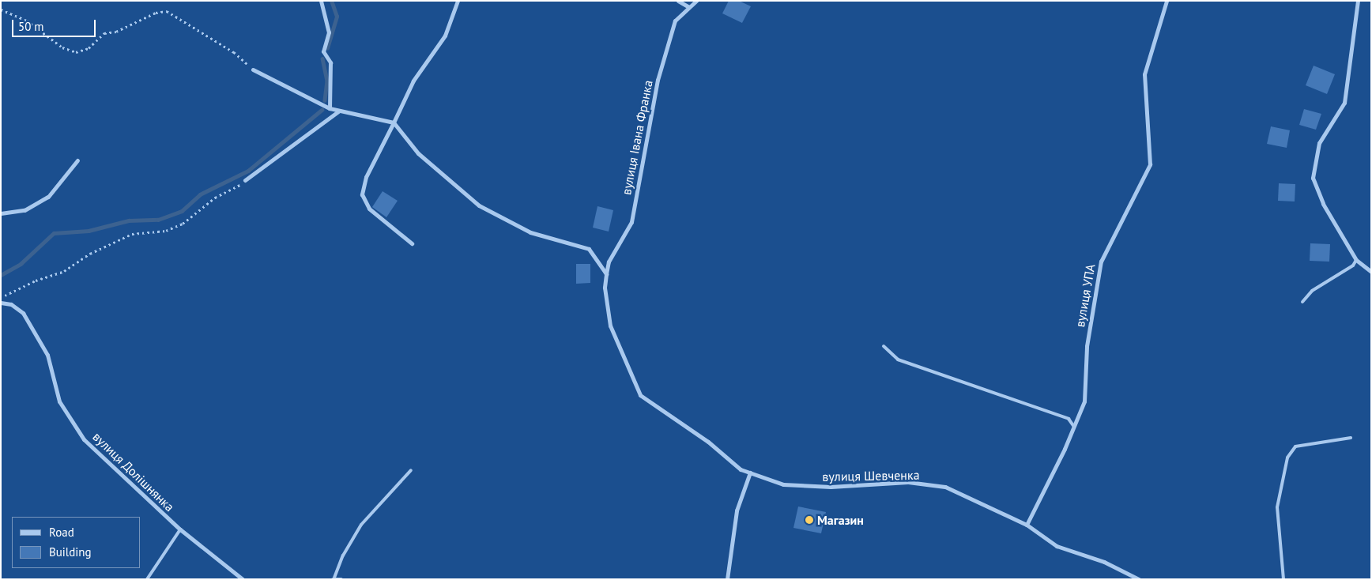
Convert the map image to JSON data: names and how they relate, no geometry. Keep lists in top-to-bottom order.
{
  "streets": {
    "street": [
      "вулиця Івана Франка",
      "вулиця УПА",
      "вулиця Долішнянка",
      "вулиця Шевченка"
    ]
  },
  "crossings": [
    ["вулиця Івана Франка", "вулиця Шевченка"],
    ["вулиця УПА", "вулиця Шевченка"]
  ],
  "places": ["Магазин"],
  "legend": ["Road", "Building"],
  "scale_bar": "50 m"
}
